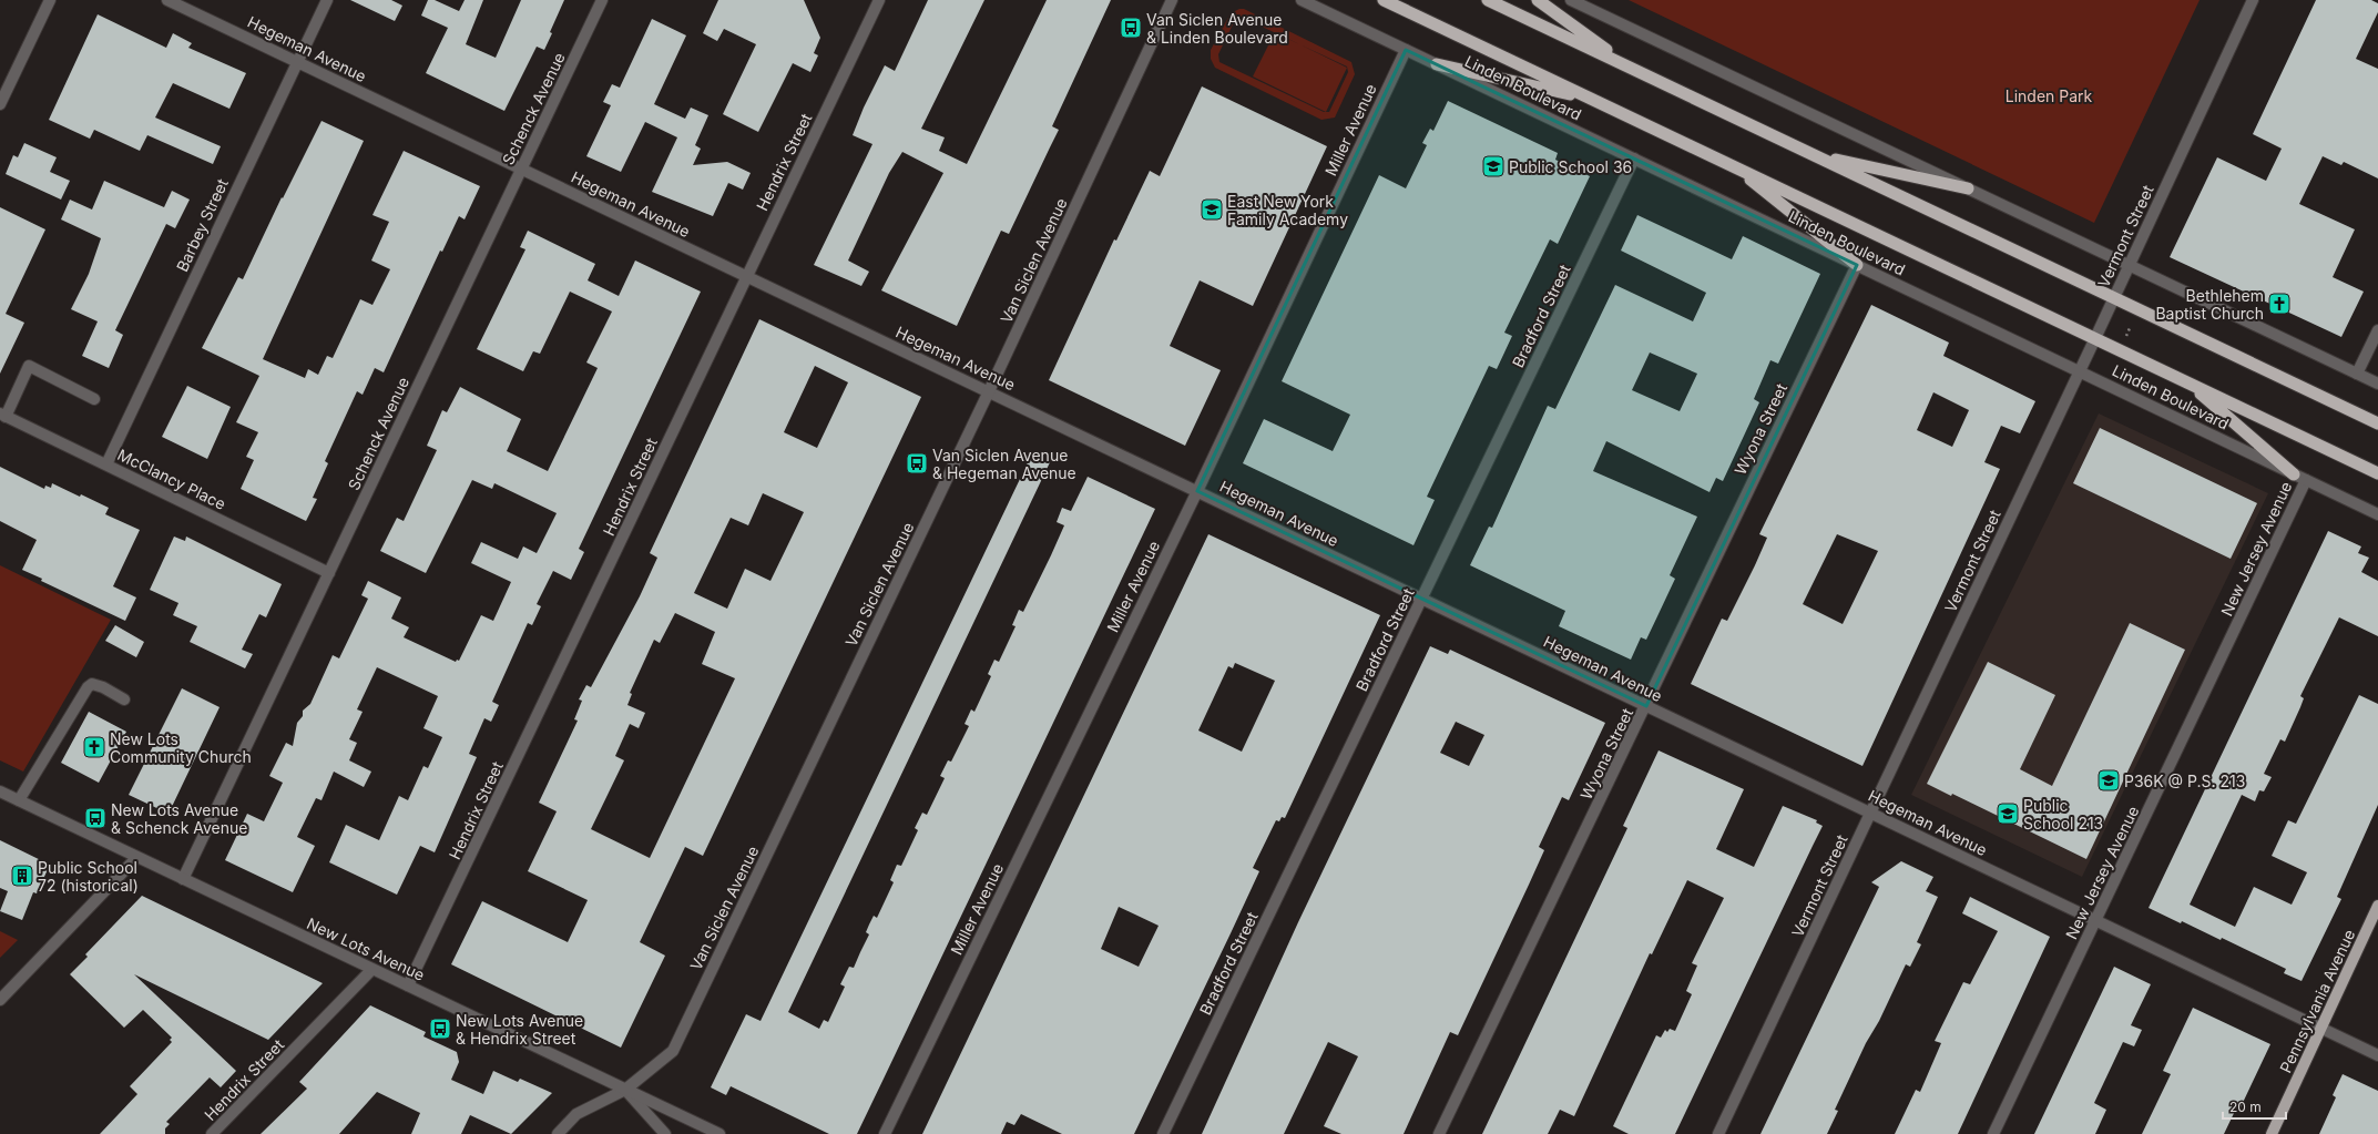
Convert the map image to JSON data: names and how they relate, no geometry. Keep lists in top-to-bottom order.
{
  "streets": {
    "highway": ["Linden Boulevard"],
    "main road": ["Pennsylvania Avenue"],
    "street": [
      "Hegeman Avenue",
      "Schenck Avenue",
      "Miller Avenue",
      "Hendrix Street",
      "Barbey Street",
      "Vermont Street",
      "Van Siclen Avenue",
      "Bradford Street",
      "Wyona Street",
      "McClancy Place",
      "New Jersey Avenue",
      "New Lots Avenue"
    ]
  },
  "crossings": [
    ["Hegeman Avenue", "Schenck Avenue"],
    ["Hegeman Avenue", "Miller Avenue"],
    ["Hegeman Avenue", "Hendrix Street"],
    ["Hegeman Avenue", "Barbey Street"],
    ["Hegeman Avenue", "Vermont Street"],
    ["Hegeman Avenue", "Van Siclen Avenue"],
    ["Hegeman Avenue", "Bradford Street"],
    ["Hegeman Avenue", "Wyona Street"],
    ["Hegeman Avenue", "New Jersey Avenue"],
    ["Hegeman Avenue", "Pennsylvania Avenue"],
    ["Linden Boulevard", "Miller Avenue"],
    ["Linden Boulevard", "Vermont Street"],
    ["Linden Boulevard", "Bradford Street"],
    ["Linden Boulevard", "Wyona Street"],
    ["Linden Boulevard", "New Jersey Avenue"],
    ["Schenck Avenue", "McClancy Place"],
    ["Schenck Avenue", "New Lots Avenue"],
    ["Hendrix Street", "New Lots Avenue"],
    ["Barbey Street", "McClancy Place"],
    ["Van Siclen Avenue", "New Lots Avenue"]
  ],
  "parks": ["Linden Park"],
  "places": {
    "bus stop": [
      "Van Siclen Avenue & Linden Boulevard",
      "Van Siclen Avenue & Hegeman Avenue",
      "New Lots Avenue & Schenck Avenue",
      "New Lots Avenue & Hendrix Street"
    ],
    "school or university": [
      "Public School 36",
      "East New York Family Academy",
      "P36K @ P.S. 213",
      "Public School 213"
    ],
    "church": ["Bethlehem Baptist Church", "New Lots Community Church"],
    "building": ["Public School 72 (historical)"]
  },
  "scale_bar": "20 m"
}
